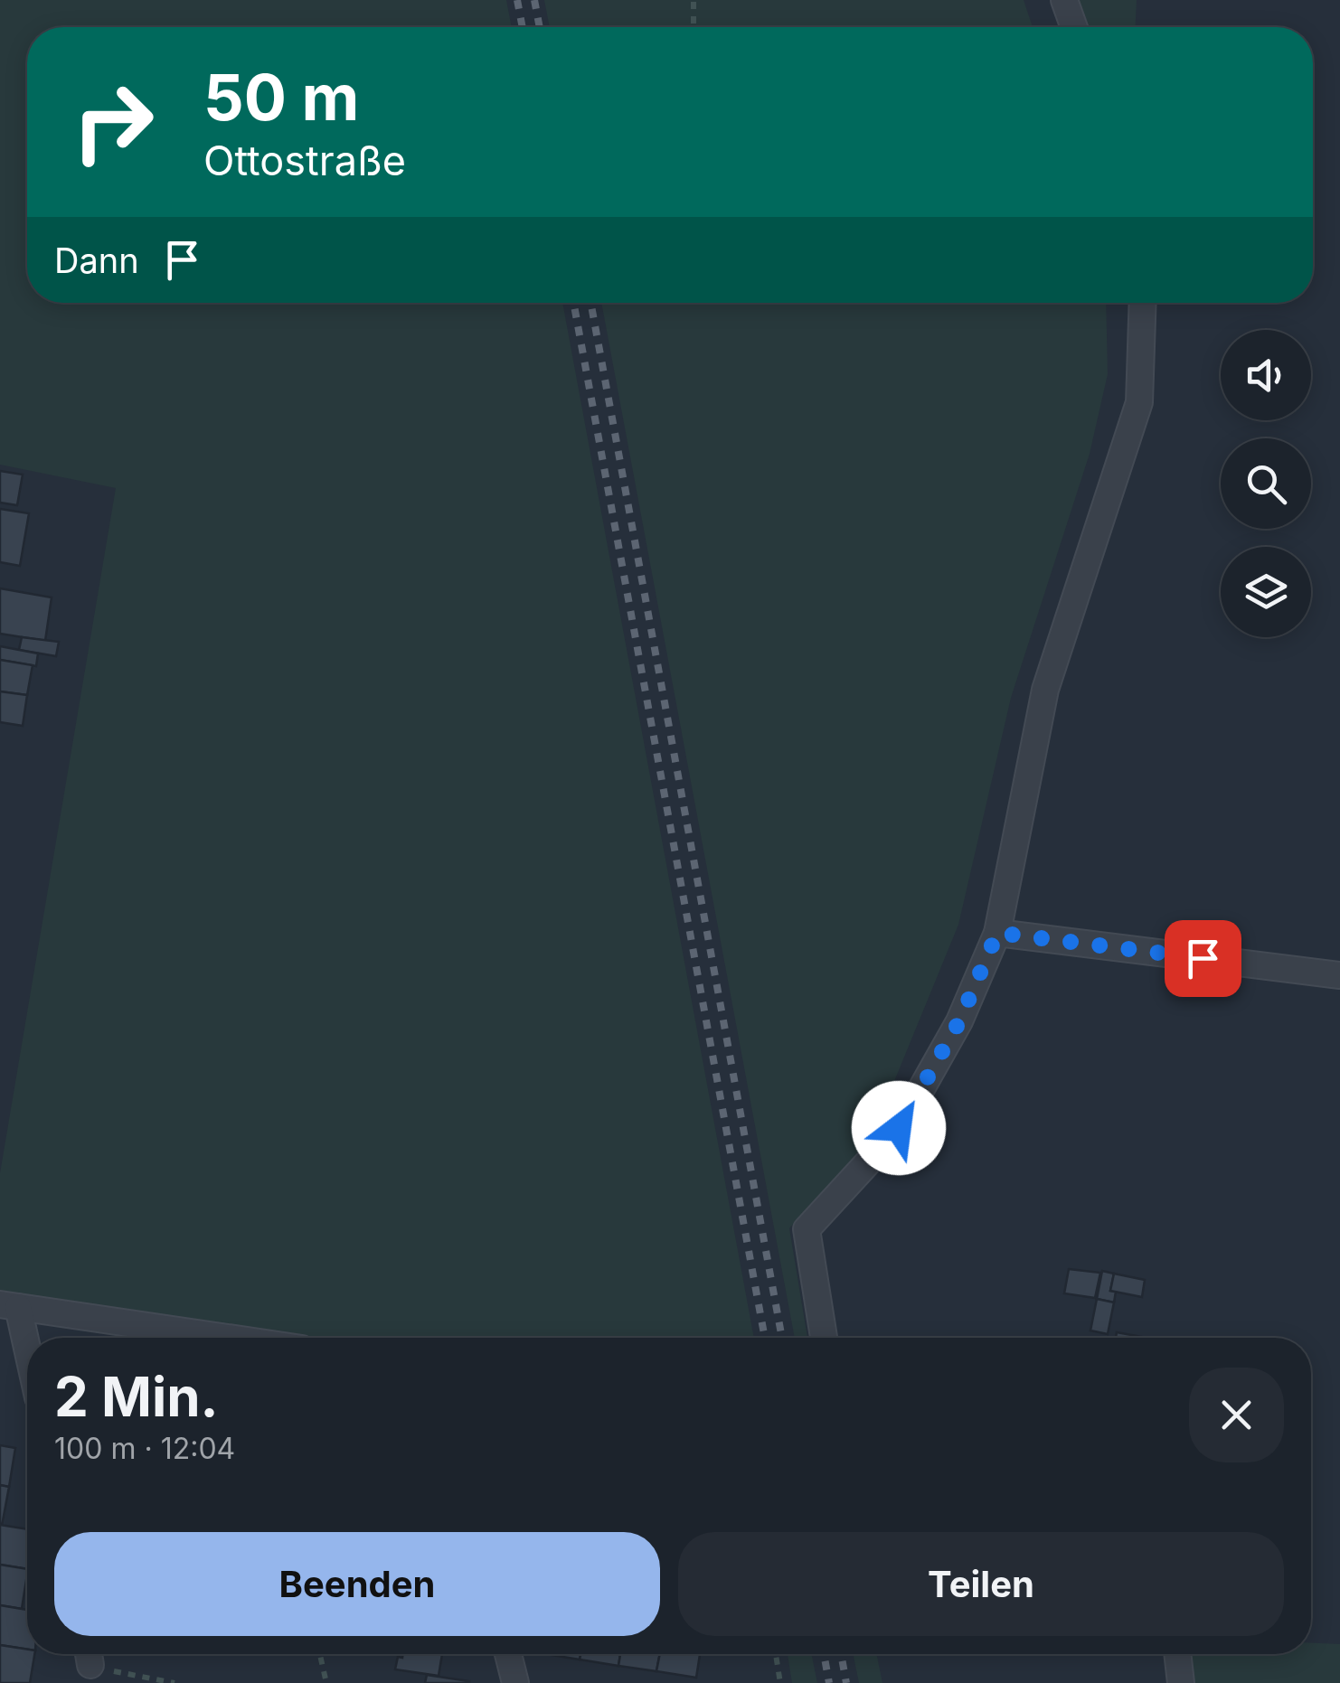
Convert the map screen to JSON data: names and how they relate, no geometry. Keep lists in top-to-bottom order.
{
  "page": {
    "turn": ["50 m", "Ottostraße"],
    "then": "Dann",
    "heading": ["2 Min.", "100 m · 12:04"],
    "buttons": ["Beenden", "Teilen"]
  }
}
